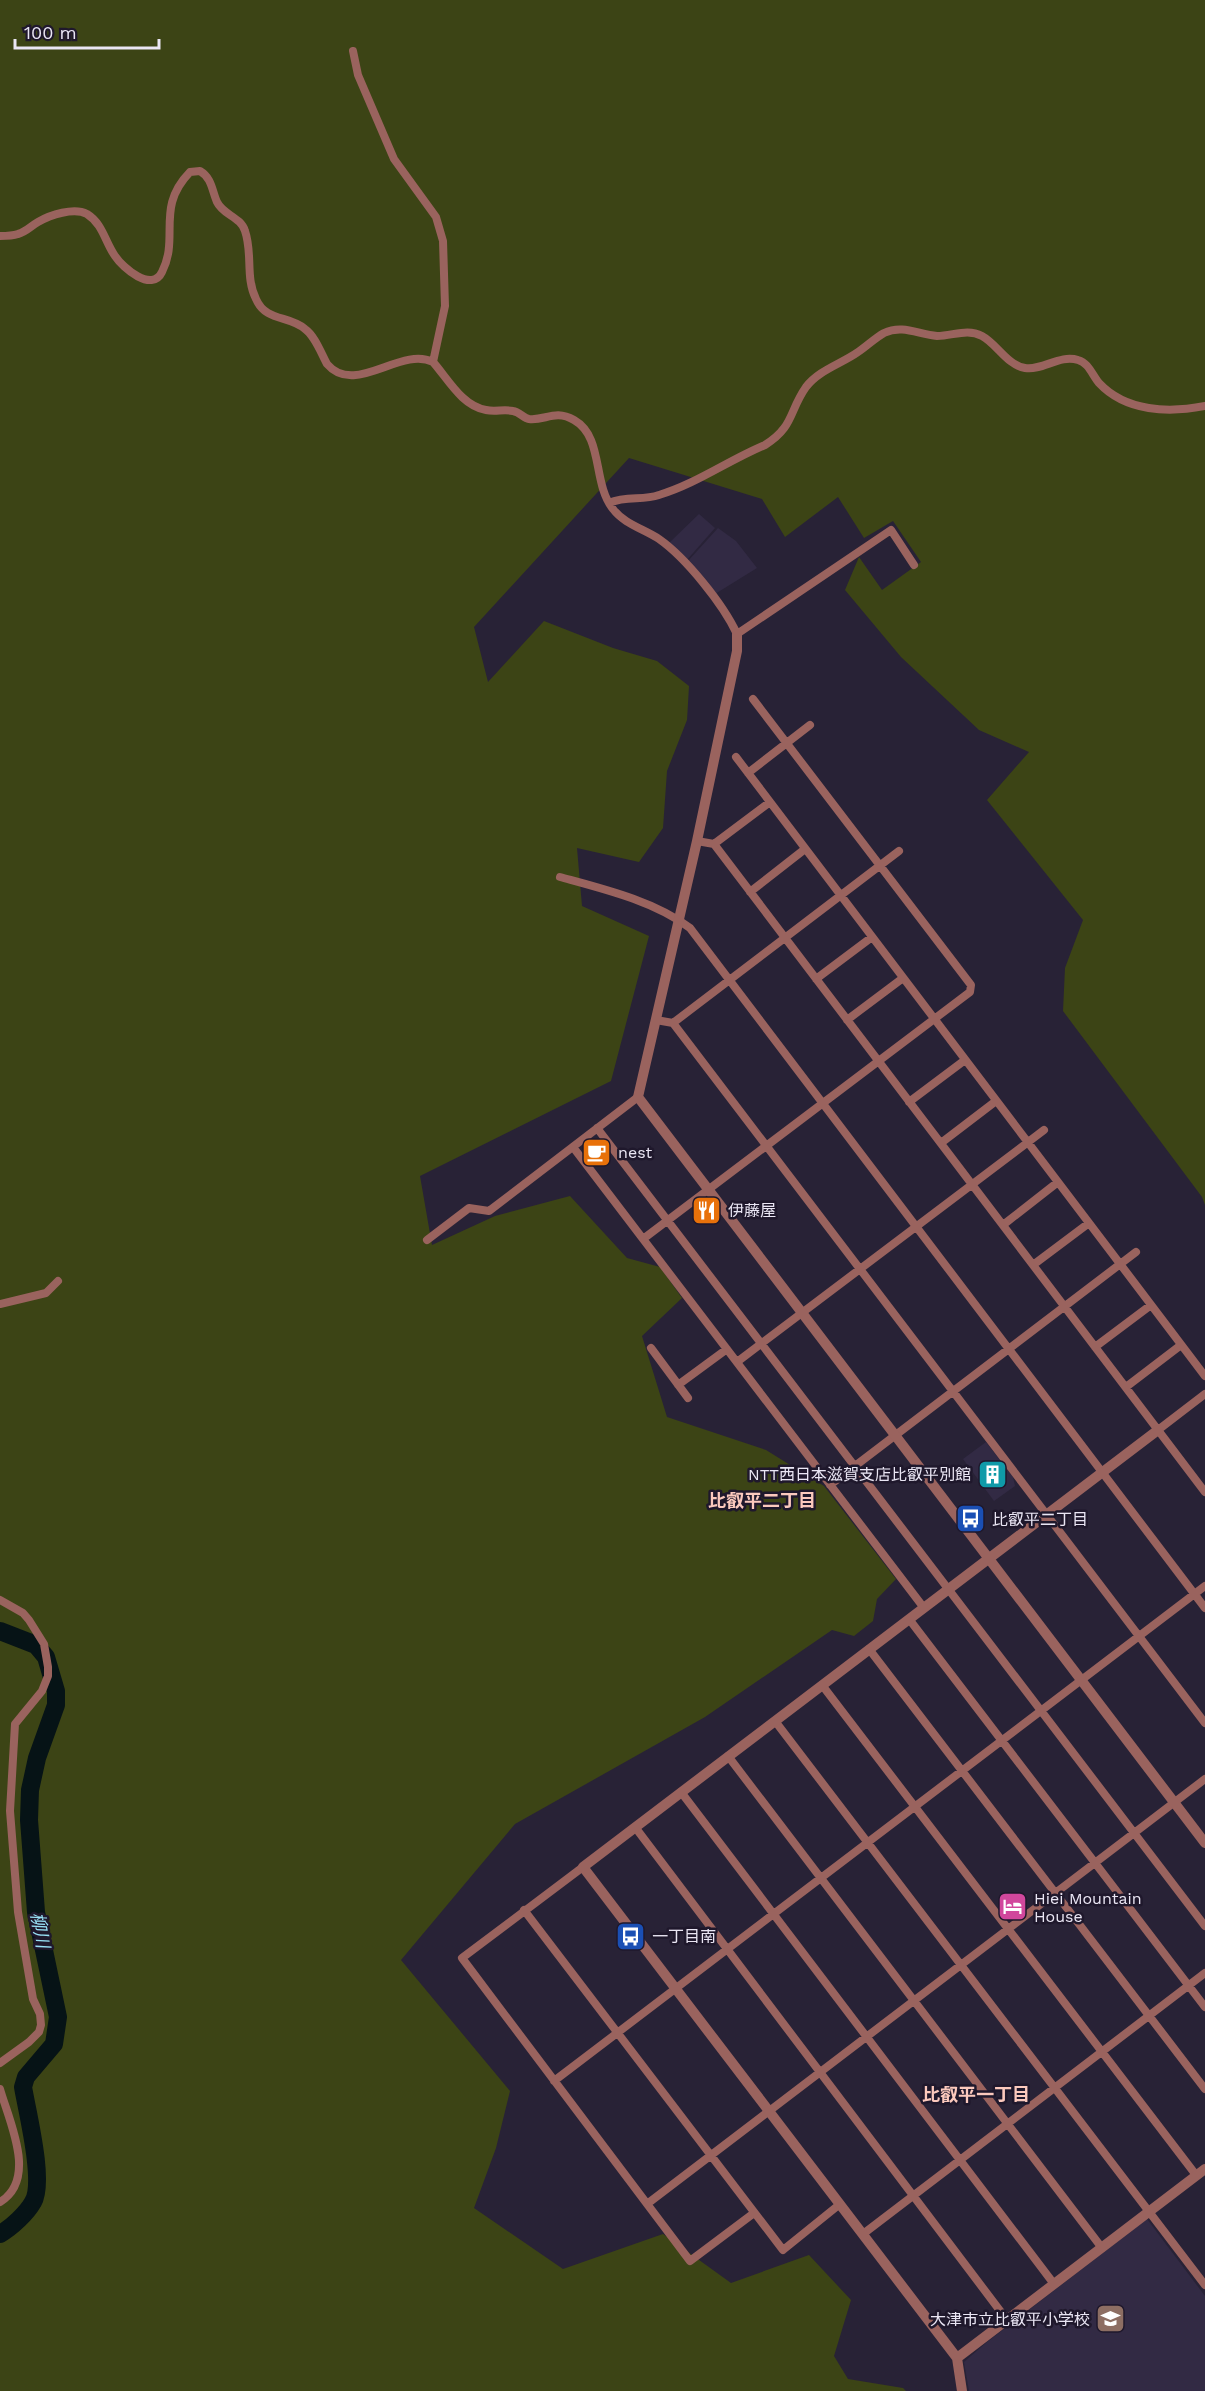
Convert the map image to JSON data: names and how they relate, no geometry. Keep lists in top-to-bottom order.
{
  "districts": ["比叡平二丁目", "比叡平一丁目"],
  "water": ["柳川"],
  "places": {
    "cafe": ["nest"],
    "restaurant": ["伊藤屋"],
    "building": ["NTT西日本滋賀支店比叡平別館"],
    "bus stop": ["比叡平二丁目", "一丁目南"],
    "hotel": ["Hiei Mountain House"],
    "school or university": ["大津市立比叡平小学校"]
  },
  "scale_bar": "100 m"
}
